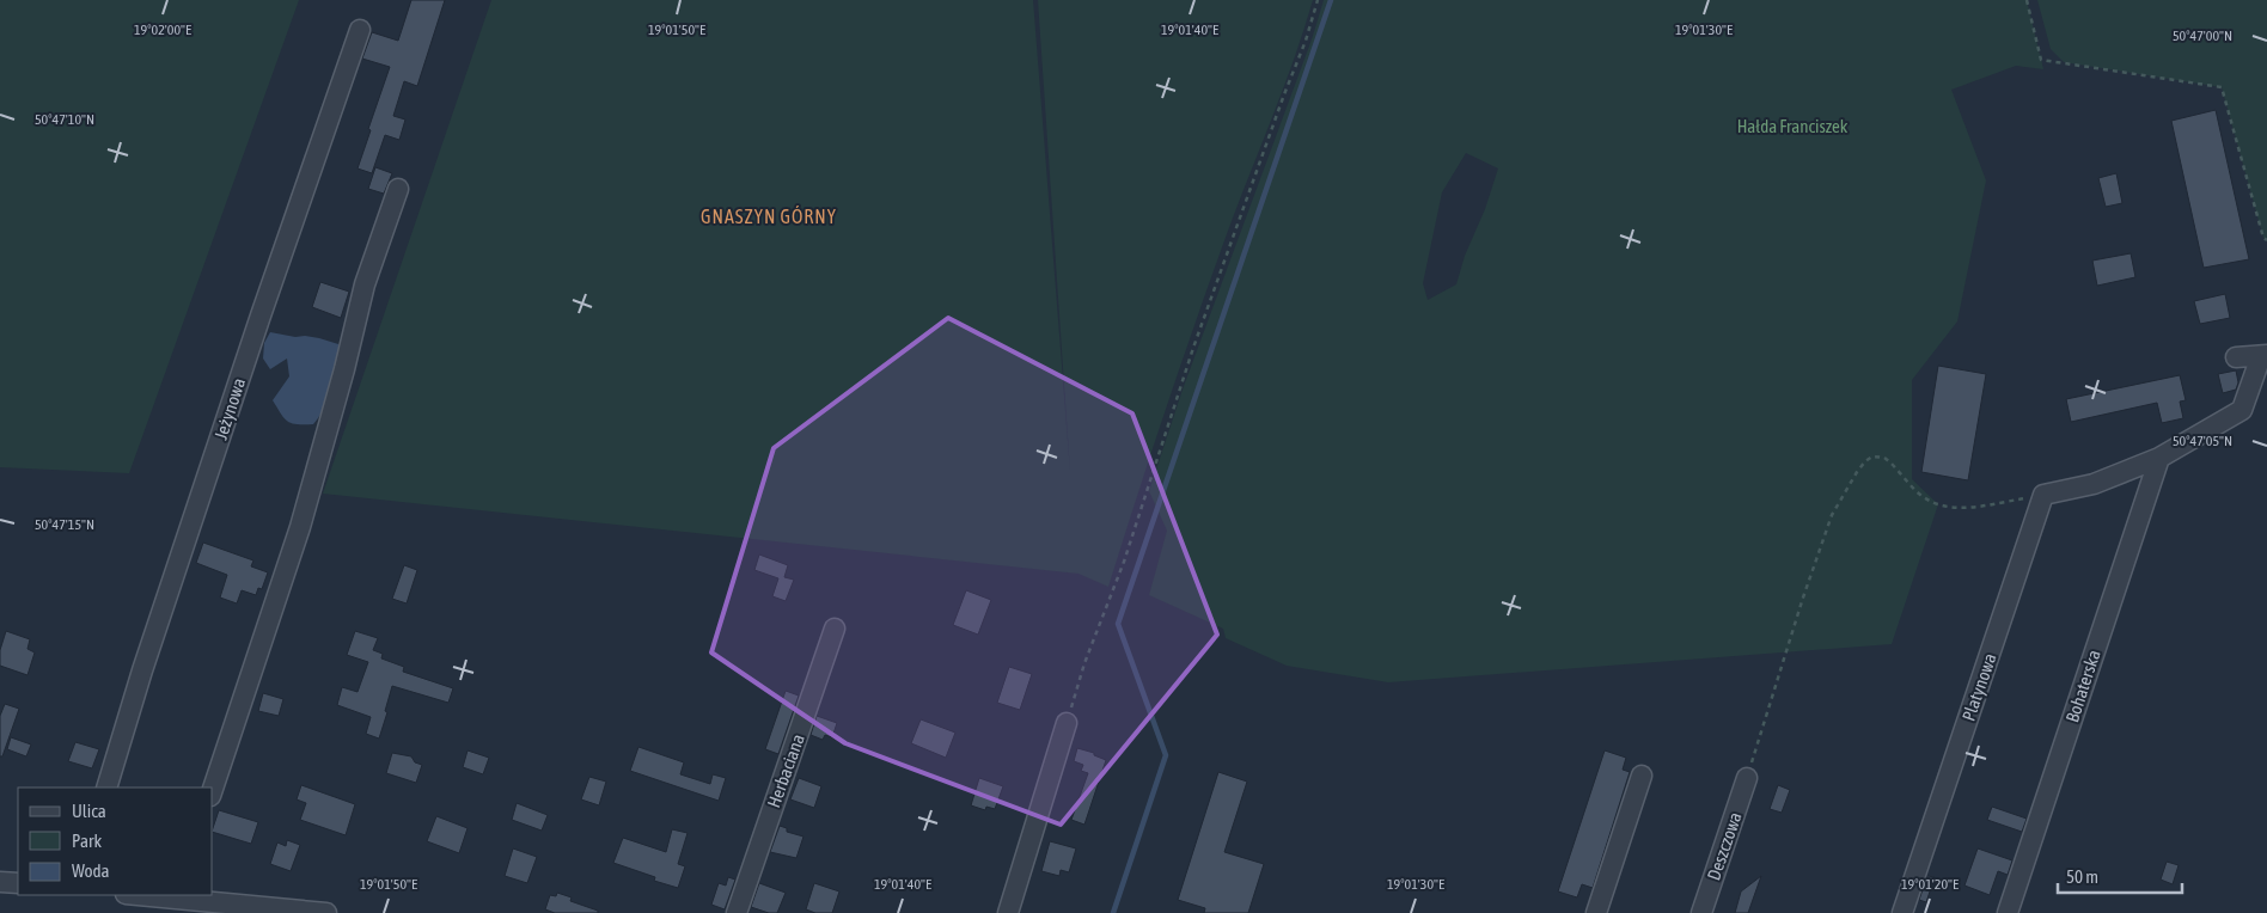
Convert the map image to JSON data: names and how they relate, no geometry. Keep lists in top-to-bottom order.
{
  "streets": {
    "street": [
      "Jeżynowa",
      "Bohaterska",
      "Platynowa",
      "Herbaciana",
      "Deszczowa"
    ]
  },
  "districts": ["GNASZYN GÓRNY"],
  "parks": ["Hałda Franciszek"],
  "legend": ["Ulica", "Park", "Woda"],
  "scale_bar": "50 m",
  "coordinates": [
    "19°02'00\"E",
    "19°01'50\"E",
    "19°01'40\"E",
    "19°01'30\"E",
    "50°47'00\"N",
    "50°47'10\"N",
    "50°47'05\"N",
    "50°47'15\"N",
    "19°01'20\"E"
  ]
}
